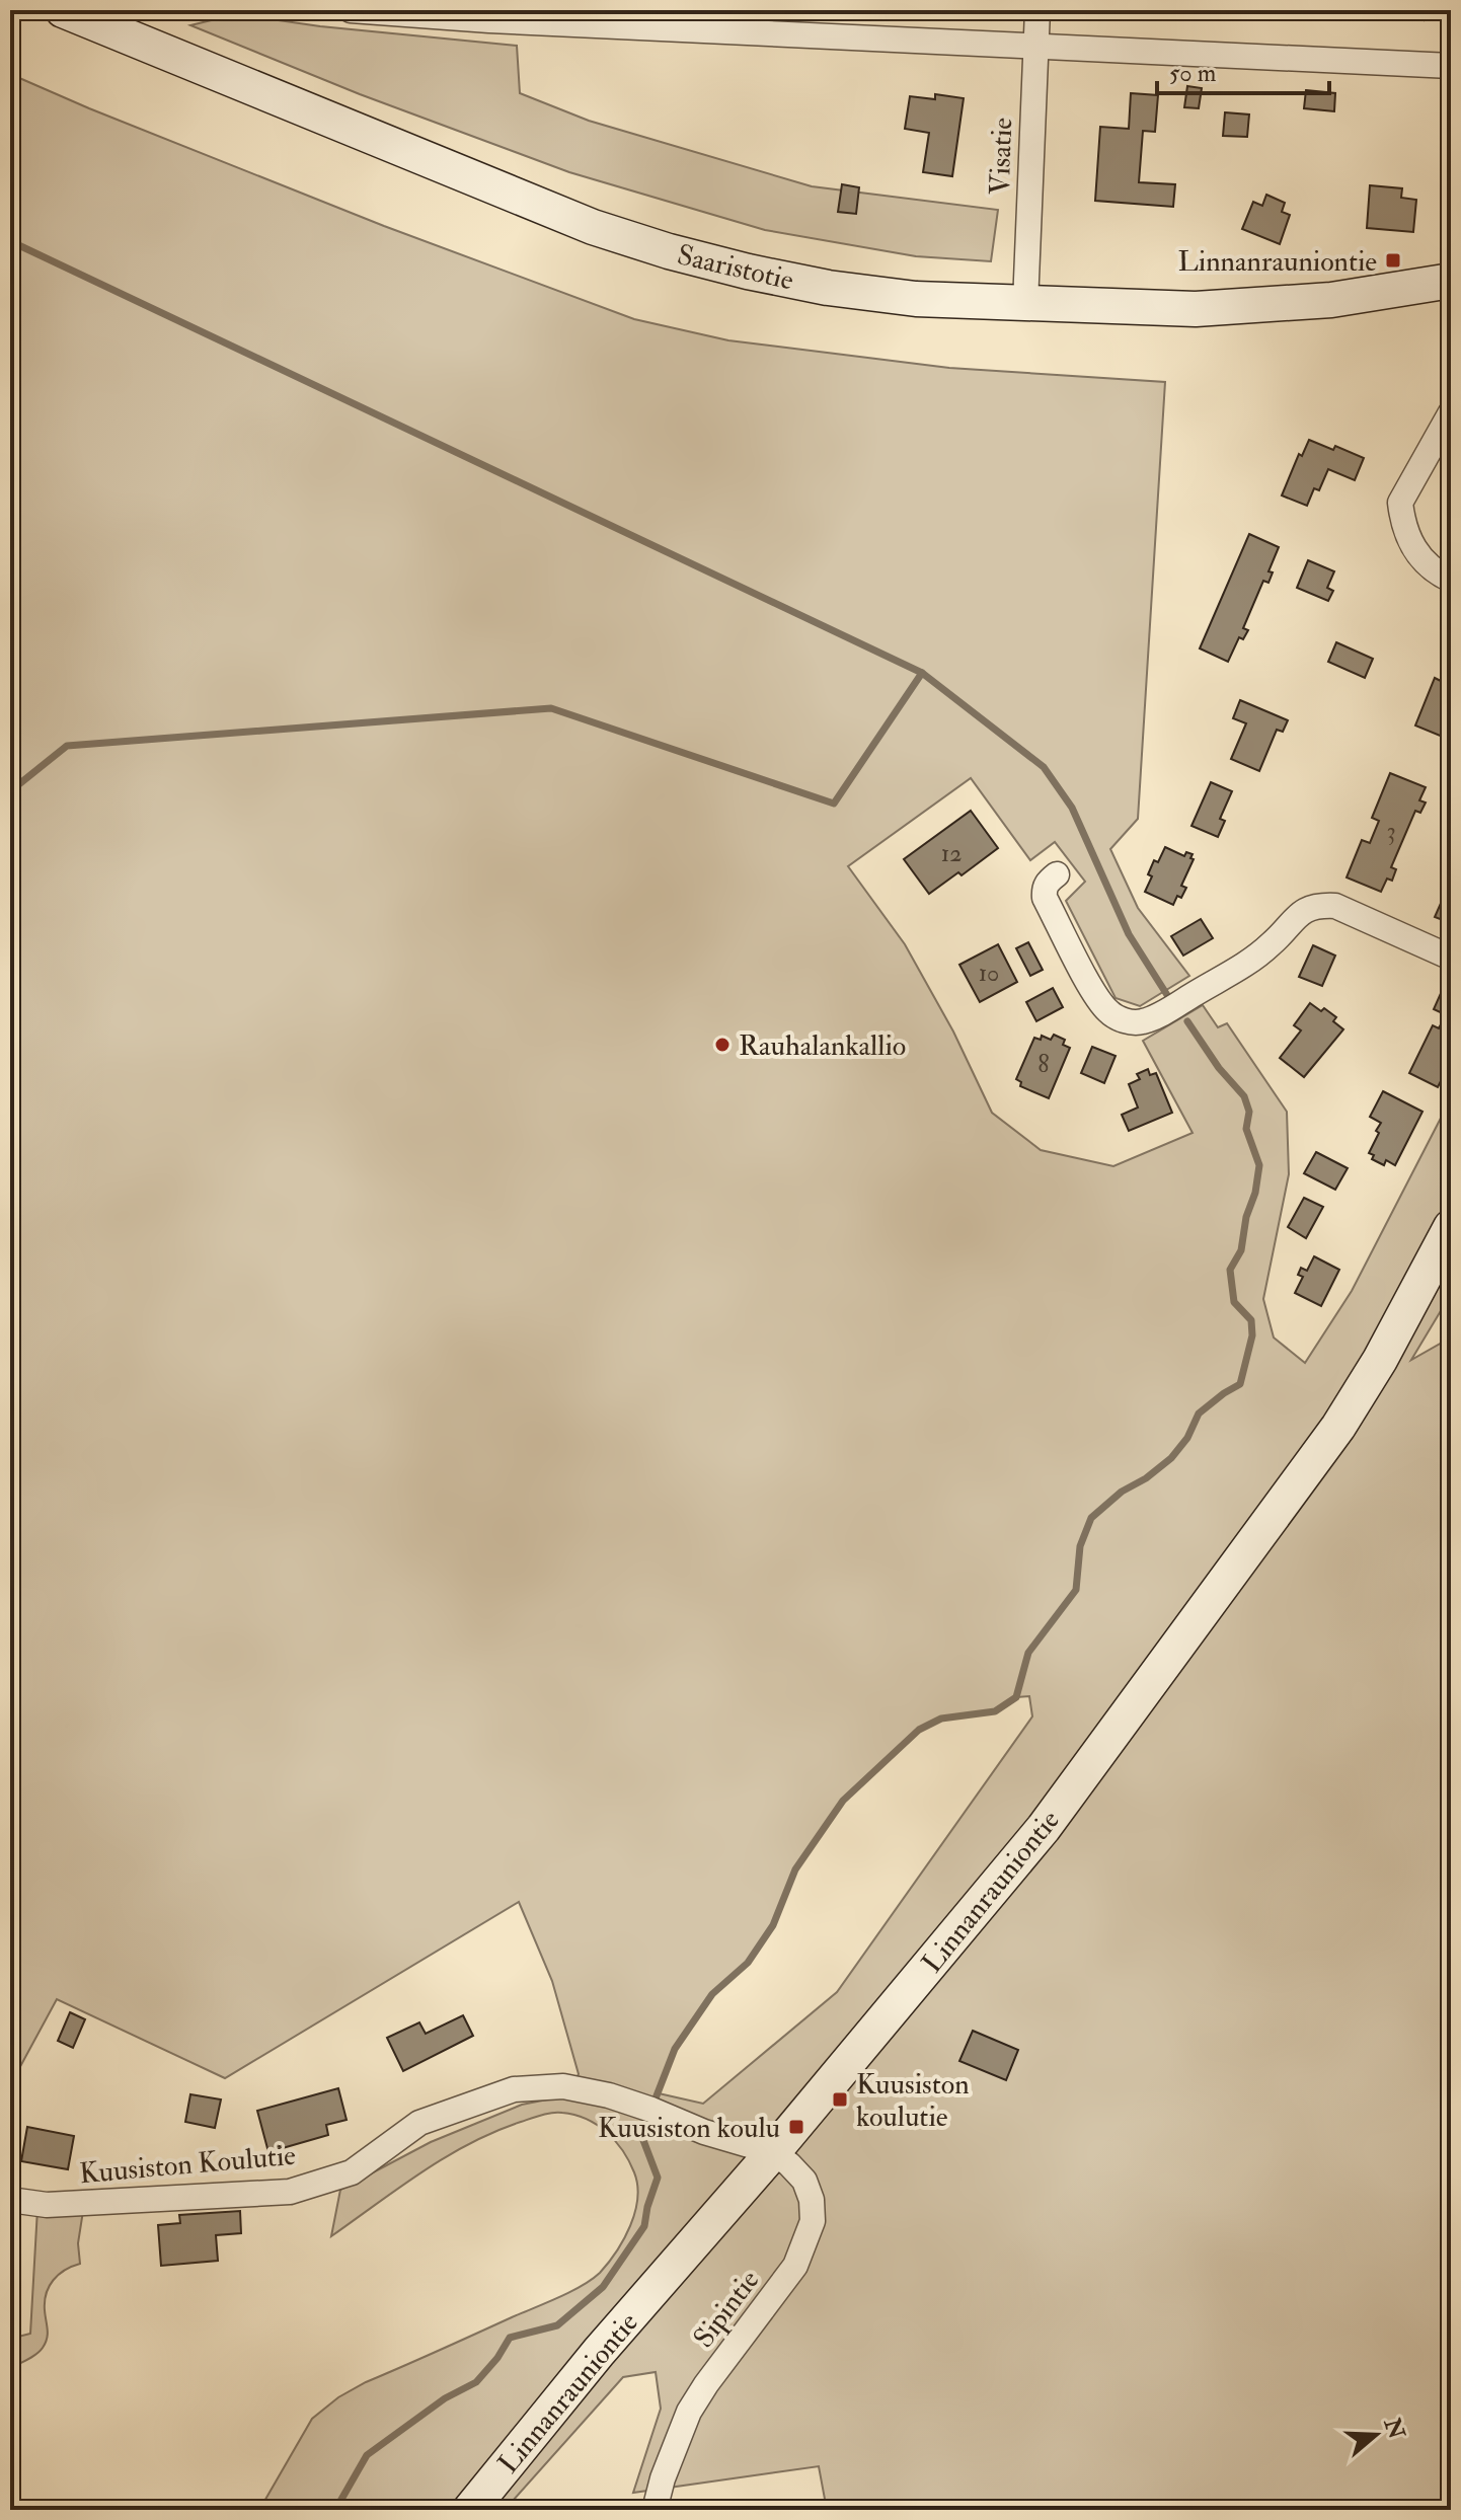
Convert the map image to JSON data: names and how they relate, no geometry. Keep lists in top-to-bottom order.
{
  "streets": {
    "street": [
      "Visatie",
      "Saaristotie",
      "Linnanrauniontie",
      "Kuusiston Koulutie",
      "Sipintie"
    ]
  },
  "crossings": [
    ["Visatie", "Saaristotie"],
    ["Linnanrauniontie", "Kuusiston Koulutie"],
    ["Linnanrauniontie", "Sipintie"],
    ["Kuusiston Koulutie", "Sipintie"]
  ],
  "places": {
    "transit": ["Linnanrauniontie", "Kuusiston koulutie", "Kuusiston koulu"],
    "other": ["Rauhalankallio"]
  },
  "house_numbers": [
    "3",
    "12",
    "10",
    "8"
  ],
  "scale_bar": "50 m",
  "north": "right"
}
